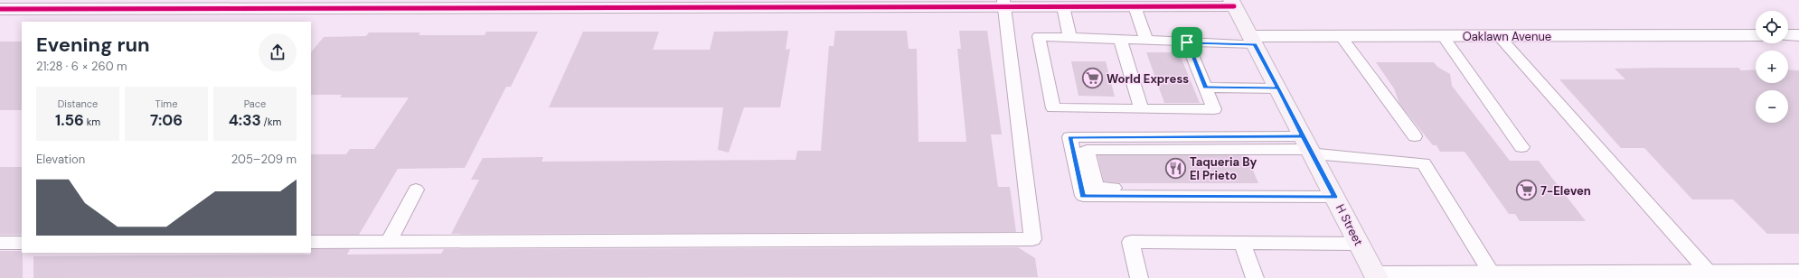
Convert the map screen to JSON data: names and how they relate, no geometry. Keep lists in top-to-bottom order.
{
  "streets": {
    "main road": ["H Street"],
    "street": ["Oaklawn Avenue"]
  },
  "crossings": [
    ["Oaklawn Avenue", "H Street"]
  ],
  "places": {
    "supermarket": ["World Express", "7-Eleven"],
    "restaurant": ["Taqueria By El Prieto"]
  },
  "page": {
    "map_buttons": ["+", "−"],
    "heading": ["Evening run", "21:28 · 6 × 260 m"],
    "stats": [
      ["Distance", "1.56 km"],
      ["Time", "7:06"],
      ["Pace", "4:33 /km"]
    ],
    "chart": ["Elevation", "205–209 m"]
  }
}
